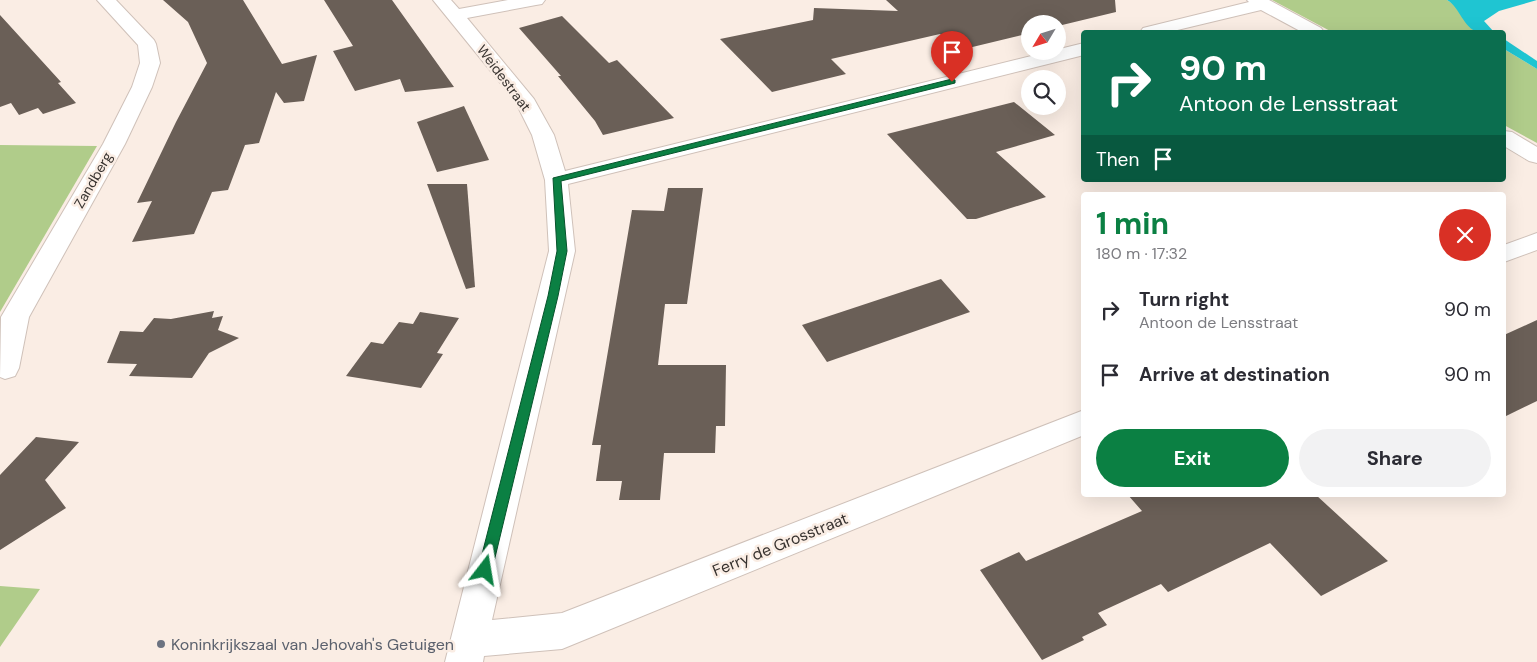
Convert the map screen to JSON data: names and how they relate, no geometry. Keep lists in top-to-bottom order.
{
  "streets": {
    "street": ["Weidestraat", "Zandberg", "Ferry de Grosstraat"]
  },
  "crossings": [
    ["Weidestraat", "Ferry de Grosstraat"]
  ],
  "places": ["Koninkrijkszaal van Jehovah's Getuigen"],
  "north": "bottom left",
  "page": {
    "turn": ["90 m", "Antoon de Lensstraat"],
    "then": "Then",
    "heading": ["1 min", "180 m · 17:32"],
    "list": [
      {
        "name": "Turn right",
        "note": "Antoon de Lensstraat",
        "value": "90 m"
      },
      {
        "name": "Arrive at destination",
        "value": "90 m"
      }
    ],
    "buttons": ["Exit", "Share"]
  }
}
